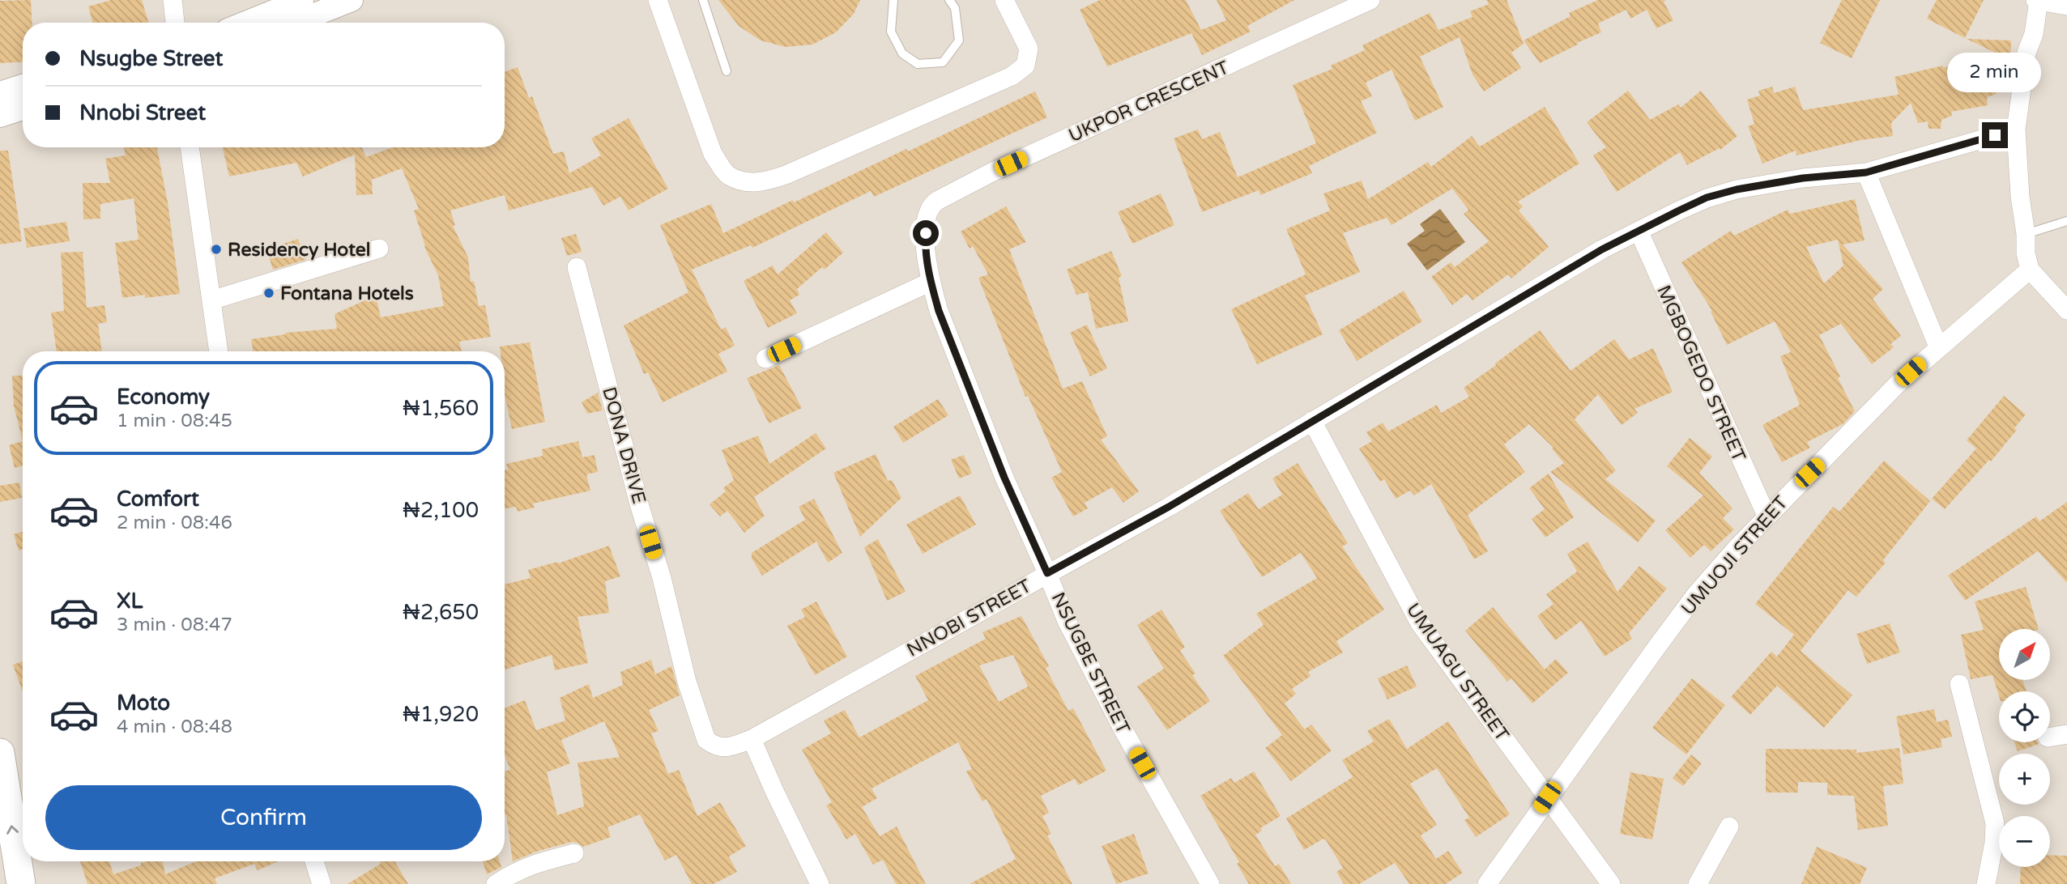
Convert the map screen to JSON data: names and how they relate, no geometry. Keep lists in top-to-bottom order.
{
  "streets": {
    "street": [
      "UKPOR CRESCENT",
      "MGBOGEDO STREET",
      "DONA DRIVE",
      "UMUOJI STREET",
      "NNOBI STREET",
      "NSUGBE STREET",
      "UMUAGU STREET"
    ]
  },
  "crossings": [
    ["UKPOR CRESCENT", "NSUGBE STREET"],
    ["MGBOGEDO STREET", "UMUOJI STREET"],
    ["MGBOGEDO STREET", "NNOBI STREET"],
    ["DONA DRIVE", "NNOBI STREET"],
    ["UMUOJI STREET", "UMUAGU STREET"],
    ["NNOBI STREET", "NSUGBE STREET"],
    ["NNOBI STREET", "UMUAGU STREET"]
  ],
  "places": ["Residency Hotel", "Fontana Hotels"],
  "north": "top right",
  "page": {
    "banner": ["Nsugbe Street", "Nnobi Street"],
    "bubble": "2 min",
    "list": [
      {
        "name": "Economy",
        "note": "1 min · 08:45",
        "value": "₦1,560"
      },
      {
        "name": "Comfort",
        "note": "2 min · 08:46",
        "value": "₦2,100"
      },
      {
        "name": "XL",
        "note": "3 min · 08:47",
        "value": "₦2,650"
      },
      {
        "name": "Moto",
        "note": "4 min · 08:48",
        "value": "₦1,920"
      }
    ],
    "map_buttons": ["+", "−"],
    "buttons": "Confirm"
  }
}
